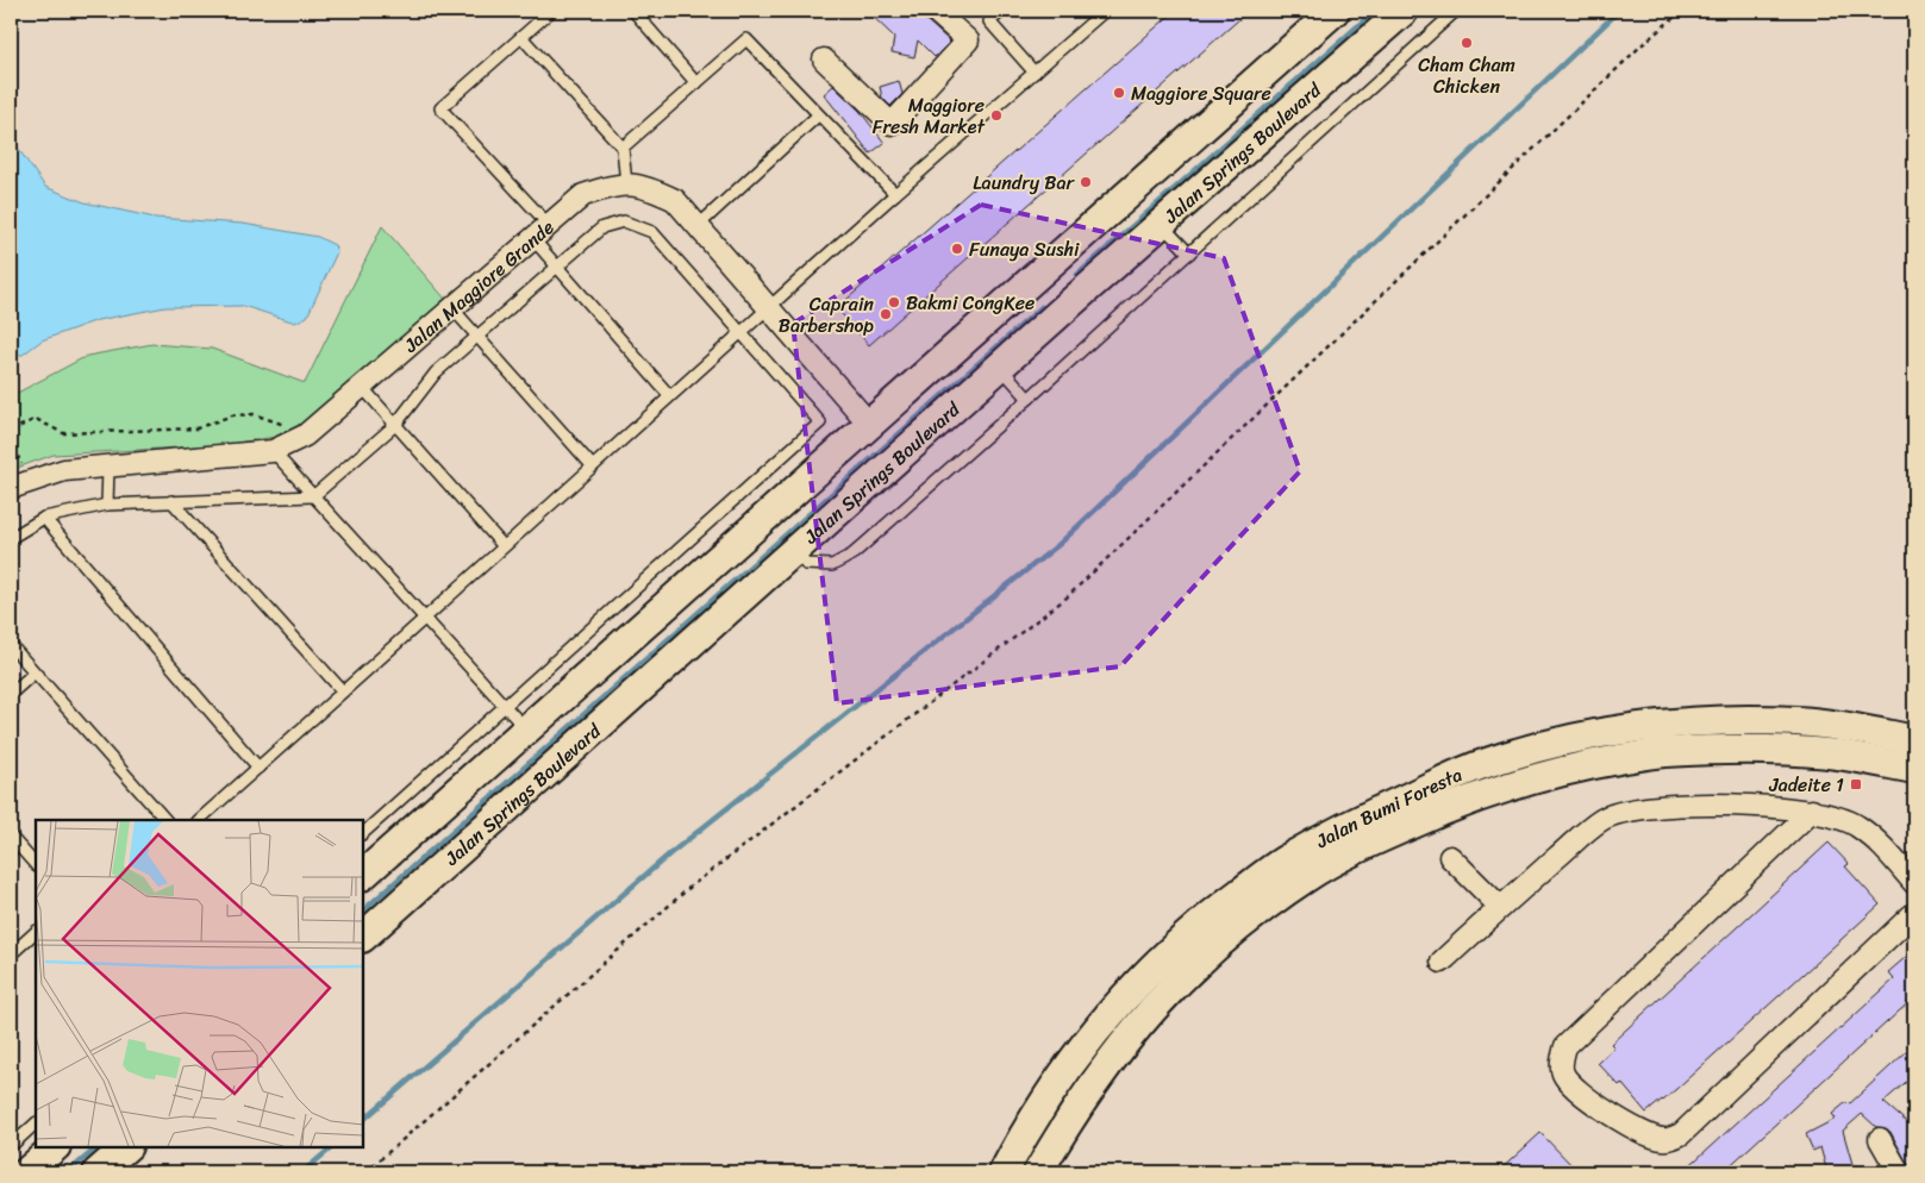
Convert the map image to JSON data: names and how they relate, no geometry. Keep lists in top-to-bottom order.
{
  "streets": {
    "main road": ["Jalan Springs Boulevard", "Jalan Bumi Foresta"],
    "street": ["Jalan Maggiore Grande"]
  },
  "places": {
    "other": [
      "Cham Cham Chicken",
      "Maggiore Square",
      "Maggiore Fresh Market",
      "Laundry Bar",
      "Funaya Sushi",
      "Bakmi CongKee",
      "Caprain Barbershop"
    ],
    "transit": ["Jadeite 1"]
  }
}
